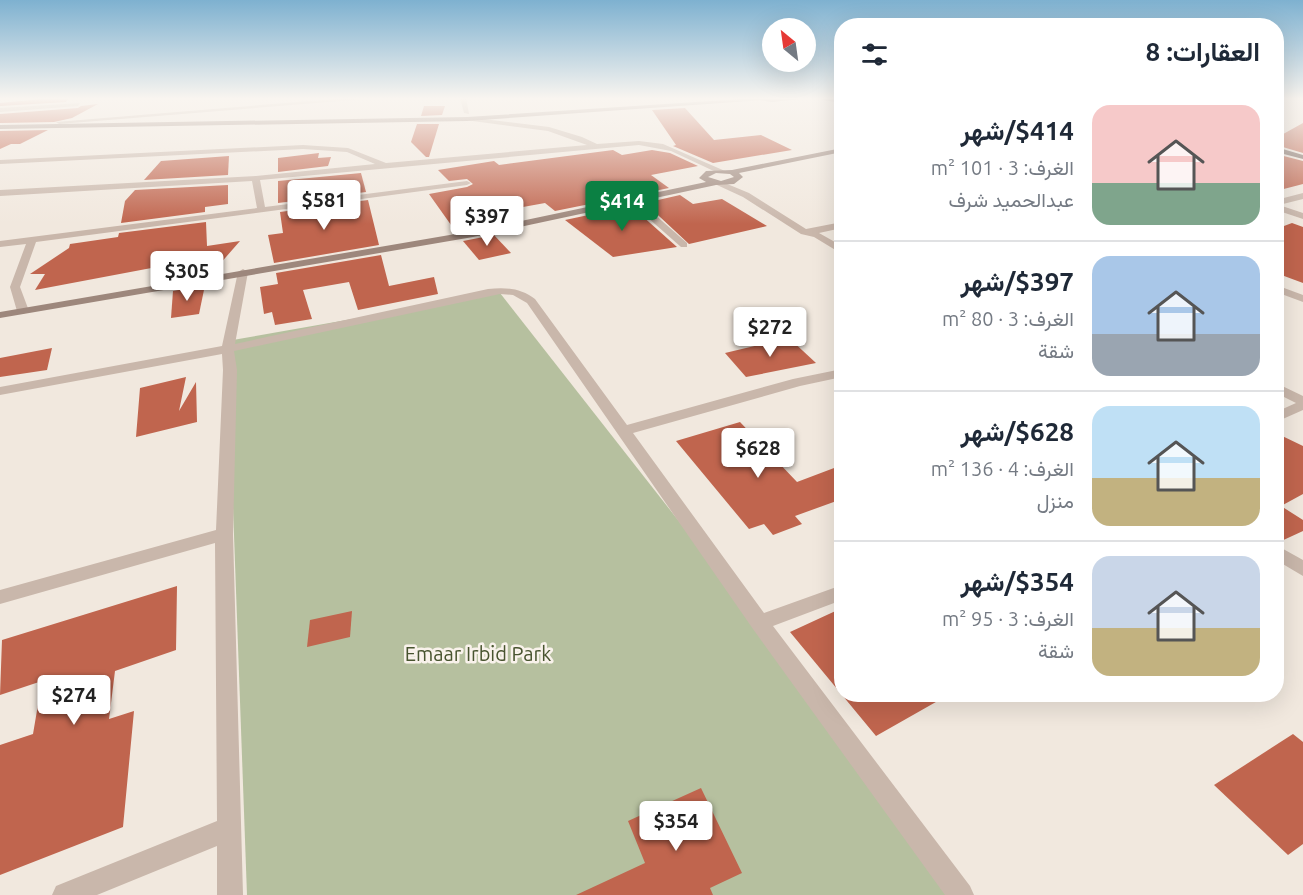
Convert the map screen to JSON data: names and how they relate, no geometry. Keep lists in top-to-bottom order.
{
  "parks": ["Emaar Irbid Park"],
  "north": "top left",
  "page": {
    "heading": "العقارات: 8",
    "list": [
      {
        "name": "$414/شهر",
        "note": "الغرف: 3 · 101 m² · عبدالحميد شرف"
      },
      {
        "name": "$397/شهر",
        "note": "الغرف: 3 · 80 m² · شقة"
      },
      {
        "name": "$628/شهر",
        "note": "الغرف: 4 · 136 m² · منزل"
      },
      {
        "name": "$354/شهر",
        "note": "الغرف: 3 · 95 m² · شقة"
      }
    ],
    "price": [
      "$581",
      "$414",
      "$397",
      "$305",
      "$272",
      "$628",
      "$274",
      "$354"
    ]
  }
}
